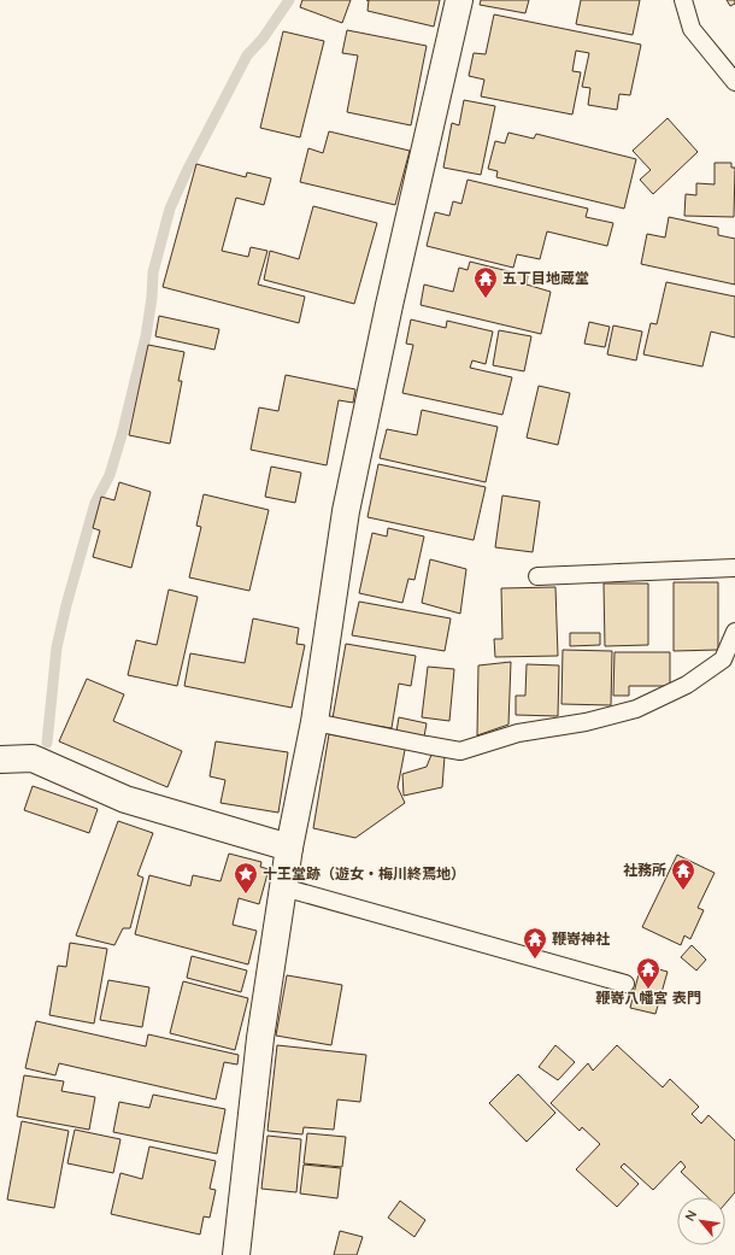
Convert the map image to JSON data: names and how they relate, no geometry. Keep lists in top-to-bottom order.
{
  "places": {
    "temple": [
      "五丁目地蔵堂",
      "社務所",
      "鞭嵜神社",
      "鞭嵜八幡宮 表門"
    ],
    "place": ["十王堂跡（遊女・梅川終焉地）"]
  },
  "north": "top left"
}
